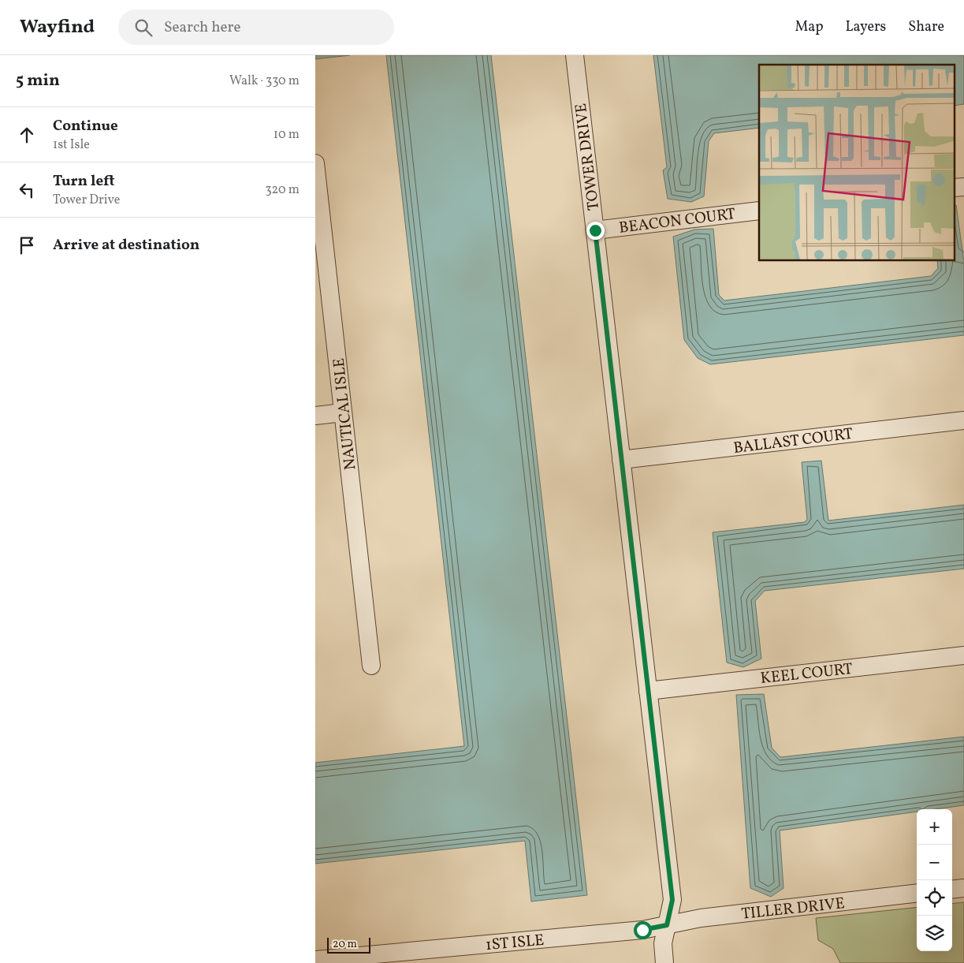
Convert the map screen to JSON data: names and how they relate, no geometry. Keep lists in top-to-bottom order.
{
  "streets": {
    "street": [
      "TOWER DRIVE",
      "BEACON COURT",
      "NAUTICAL ISLE",
      "BALLAST COURT",
      "KEEL COURT",
      "TILLER DRIVE",
      "1ST ISLE"
    ]
  },
  "crossings": [
    ["TOWER DRIVE", "BEACON COURT"],
    ["TOWER DRIVE", "BALLAST COURT"],
    ["TOWER DRIVE", "KEEL COURT"],
    ["TOWER DRIVE", "TILLER DRIVE"],
    ["TOWER DRIVE", "1ST ISLE"],
    ["TILLER DRIVE", "1ST ISLE"]
  ],
  "scale_bar": "20 m",
  "page": {
    "header": "Wayfind",
    "search": "Search here",
    "nav": ["Map", "Layers", "Share"],
    "heading": ["5 min", "Walk · 330 m"],
    "list": [
      ["Continue", "1st Isle", "10 m"],
      ["Turn left", "Tower Drive", "320 m"],
      "Arrive at destination"
    ],
    "map_buttons": ["+", "−"],
    "scale": "20 m"
  }
}
